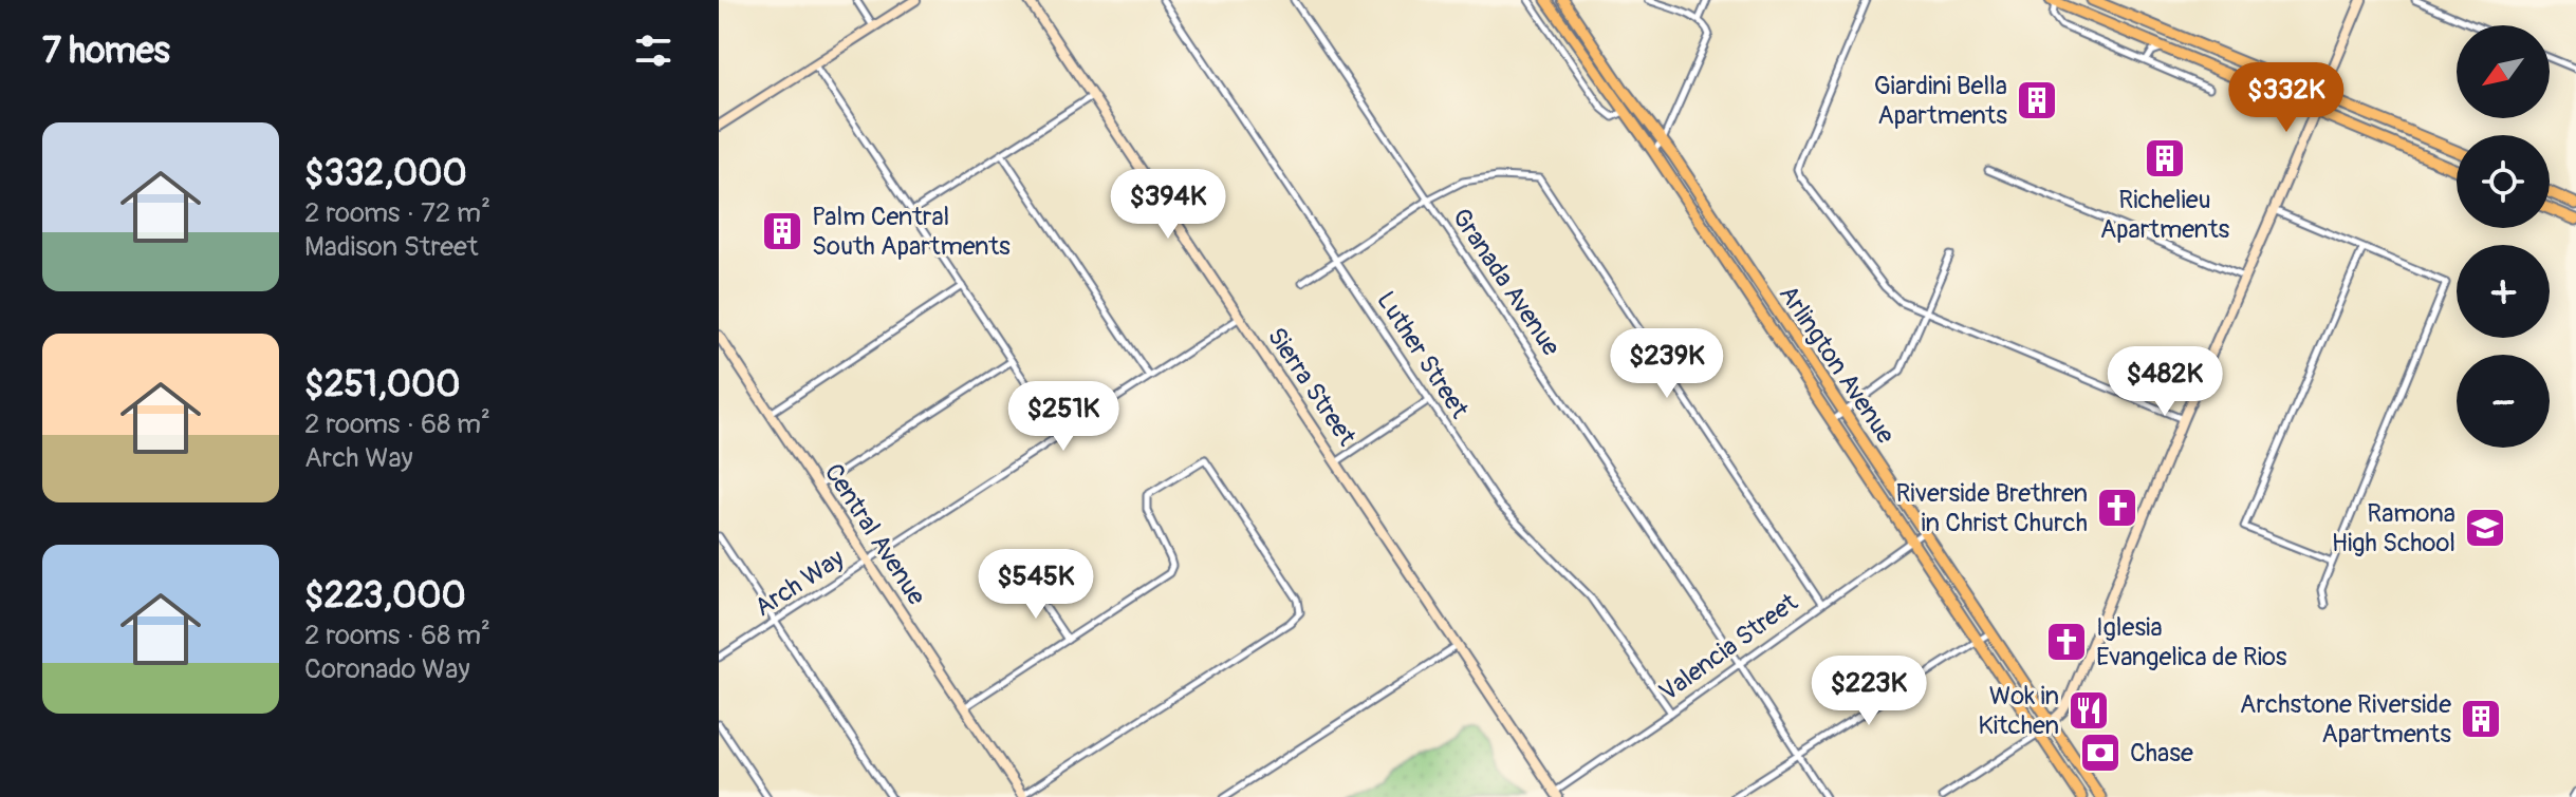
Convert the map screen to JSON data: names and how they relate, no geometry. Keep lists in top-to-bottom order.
{
  "streets": {
    "main road": ["Arlington Avenue", "Sierra Street", "Central Avenue"],
    "street": [
      "Granada Avenue",
      "Luther Street",
      "Arch Way",
      "Valencia Street"
    ]
  },
  "crossings": [
    ["Granada Avenue", "Valencia Street"],
    ["Luther Street", "Valencia Street"],
    ["Arlington Avenue", "Valencia Street"],
    ["Sierra Street", "Arch Way"],
    ["Sierra Street", "Valencia Street"],
    ["Central Avenue", "Arch Way"]
  ],
  "places": {
    "building": [
      "Giardini Bella Apartments",
      "Richelieu Apartments",
      "Palm Central South Apartments",
      "Archstone Riverside Apartments"
    ],
    "church": ["Riverside Brethren in Christ Church", "Iglesia Evangelica de Rios"],
    "school or university": ["Ramona High School"],
    "restaurant": ["Wok in Kitchen"],
    "bank": ["Chase"]
  },
  "north": "bottom left",
  "page": {
    "heading": "7 homes",
    "map_buttons": ["+", "−"],
    "price": [
      "$332K",
      "$394K",
      "$239K",
      "$482K",
      "$251K",
      "$545K",
      "$223K"
    ],
    "list": [
      {
        "name": "$332,000",
        "note": "2 rooms · 72 m² · Madison Street"
      },
      {
        "name": "$251,000",
        "note": "2 rooms · 68 m² · Arch Way"
      },
      {
        "name": "$223,000",
        "note": "2 rooms · 68 m² · Coronado Way"
      }
    ]
  }
}
